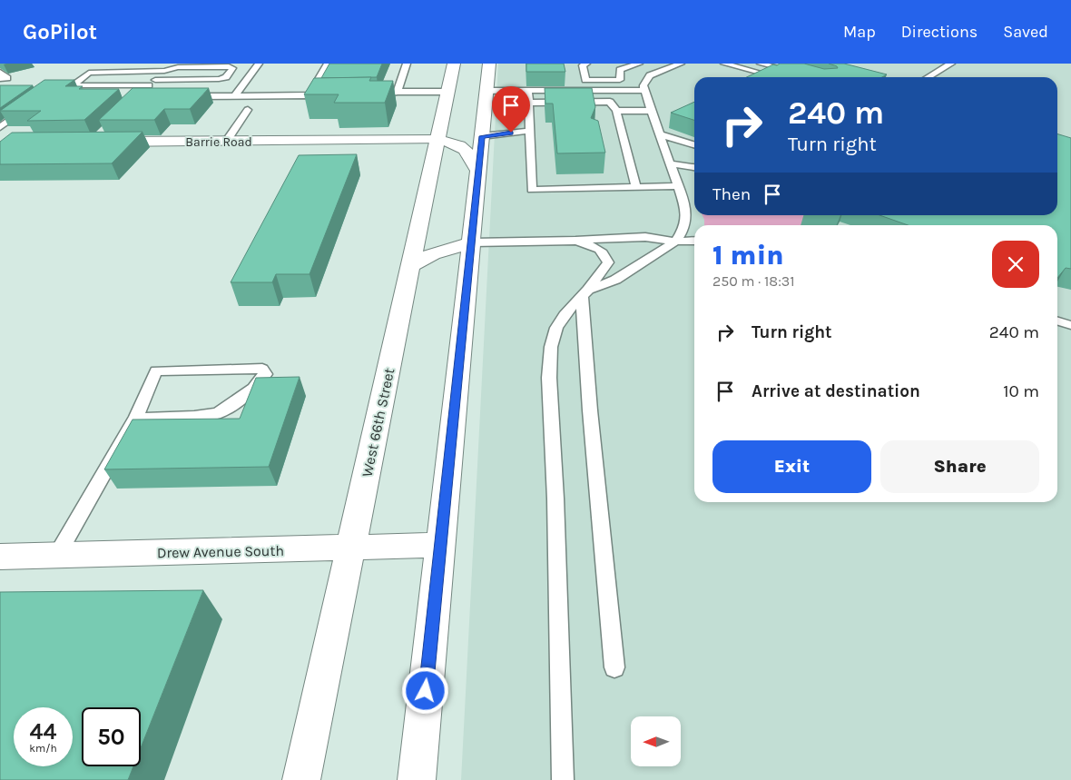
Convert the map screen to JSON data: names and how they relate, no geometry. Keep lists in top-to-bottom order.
{
  "streets": {
    "main road": ["Barrie Road", "West 66th Street", "Drew Avenue South"]
  },
  "crossings": [
    ["Barrie Road", "West 66th Street"],
    ["West 66th Street", "Drew Avenue South"]
  ],
  "north": "left",
  "page": {
    "header": "GoPilot",
    "nav": ["Map", "Directions", "Saved"],
    "turn": ["240 m", "Turn right"],
    "then": "Then",
    "heading": ["1 min", "250 m · 18:31"],
    "list": [
      {
        "name": "Turn right",
        "value": "240 m"
      },
      {
        "name": "Arrive at destination",
        "value": "10 m"
      }
    ],
    "buttons": ["Exit", "Share"],
    "speed": "44 km/h",
    "limit": "50"
  }
}
